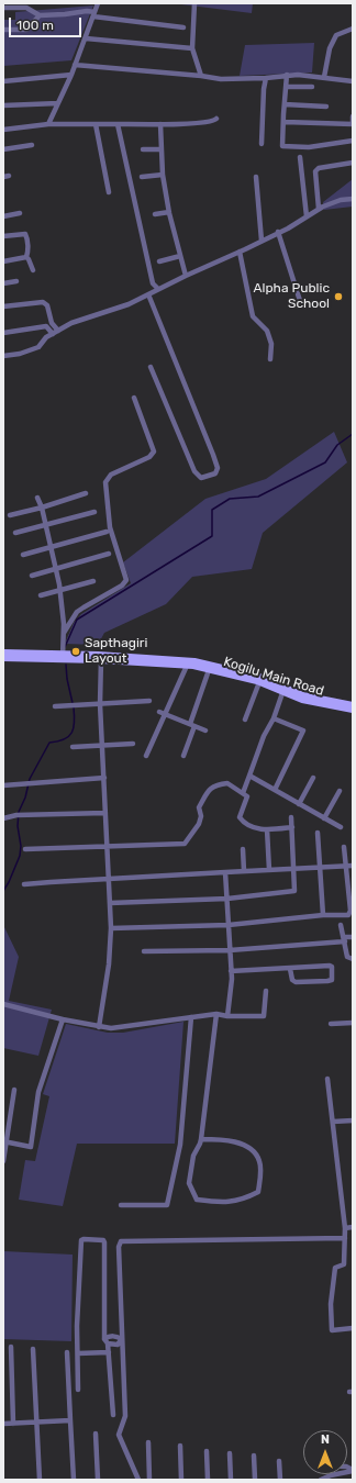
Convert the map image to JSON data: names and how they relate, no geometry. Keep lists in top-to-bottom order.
{
  "streets": {
    "main road": ["Kogilu Main Road"]
  },
  "places": ["Alpha Public School", "Sapthagiri Layout"],
  "scale_bar": "100 m",
  "north": "top"
}
